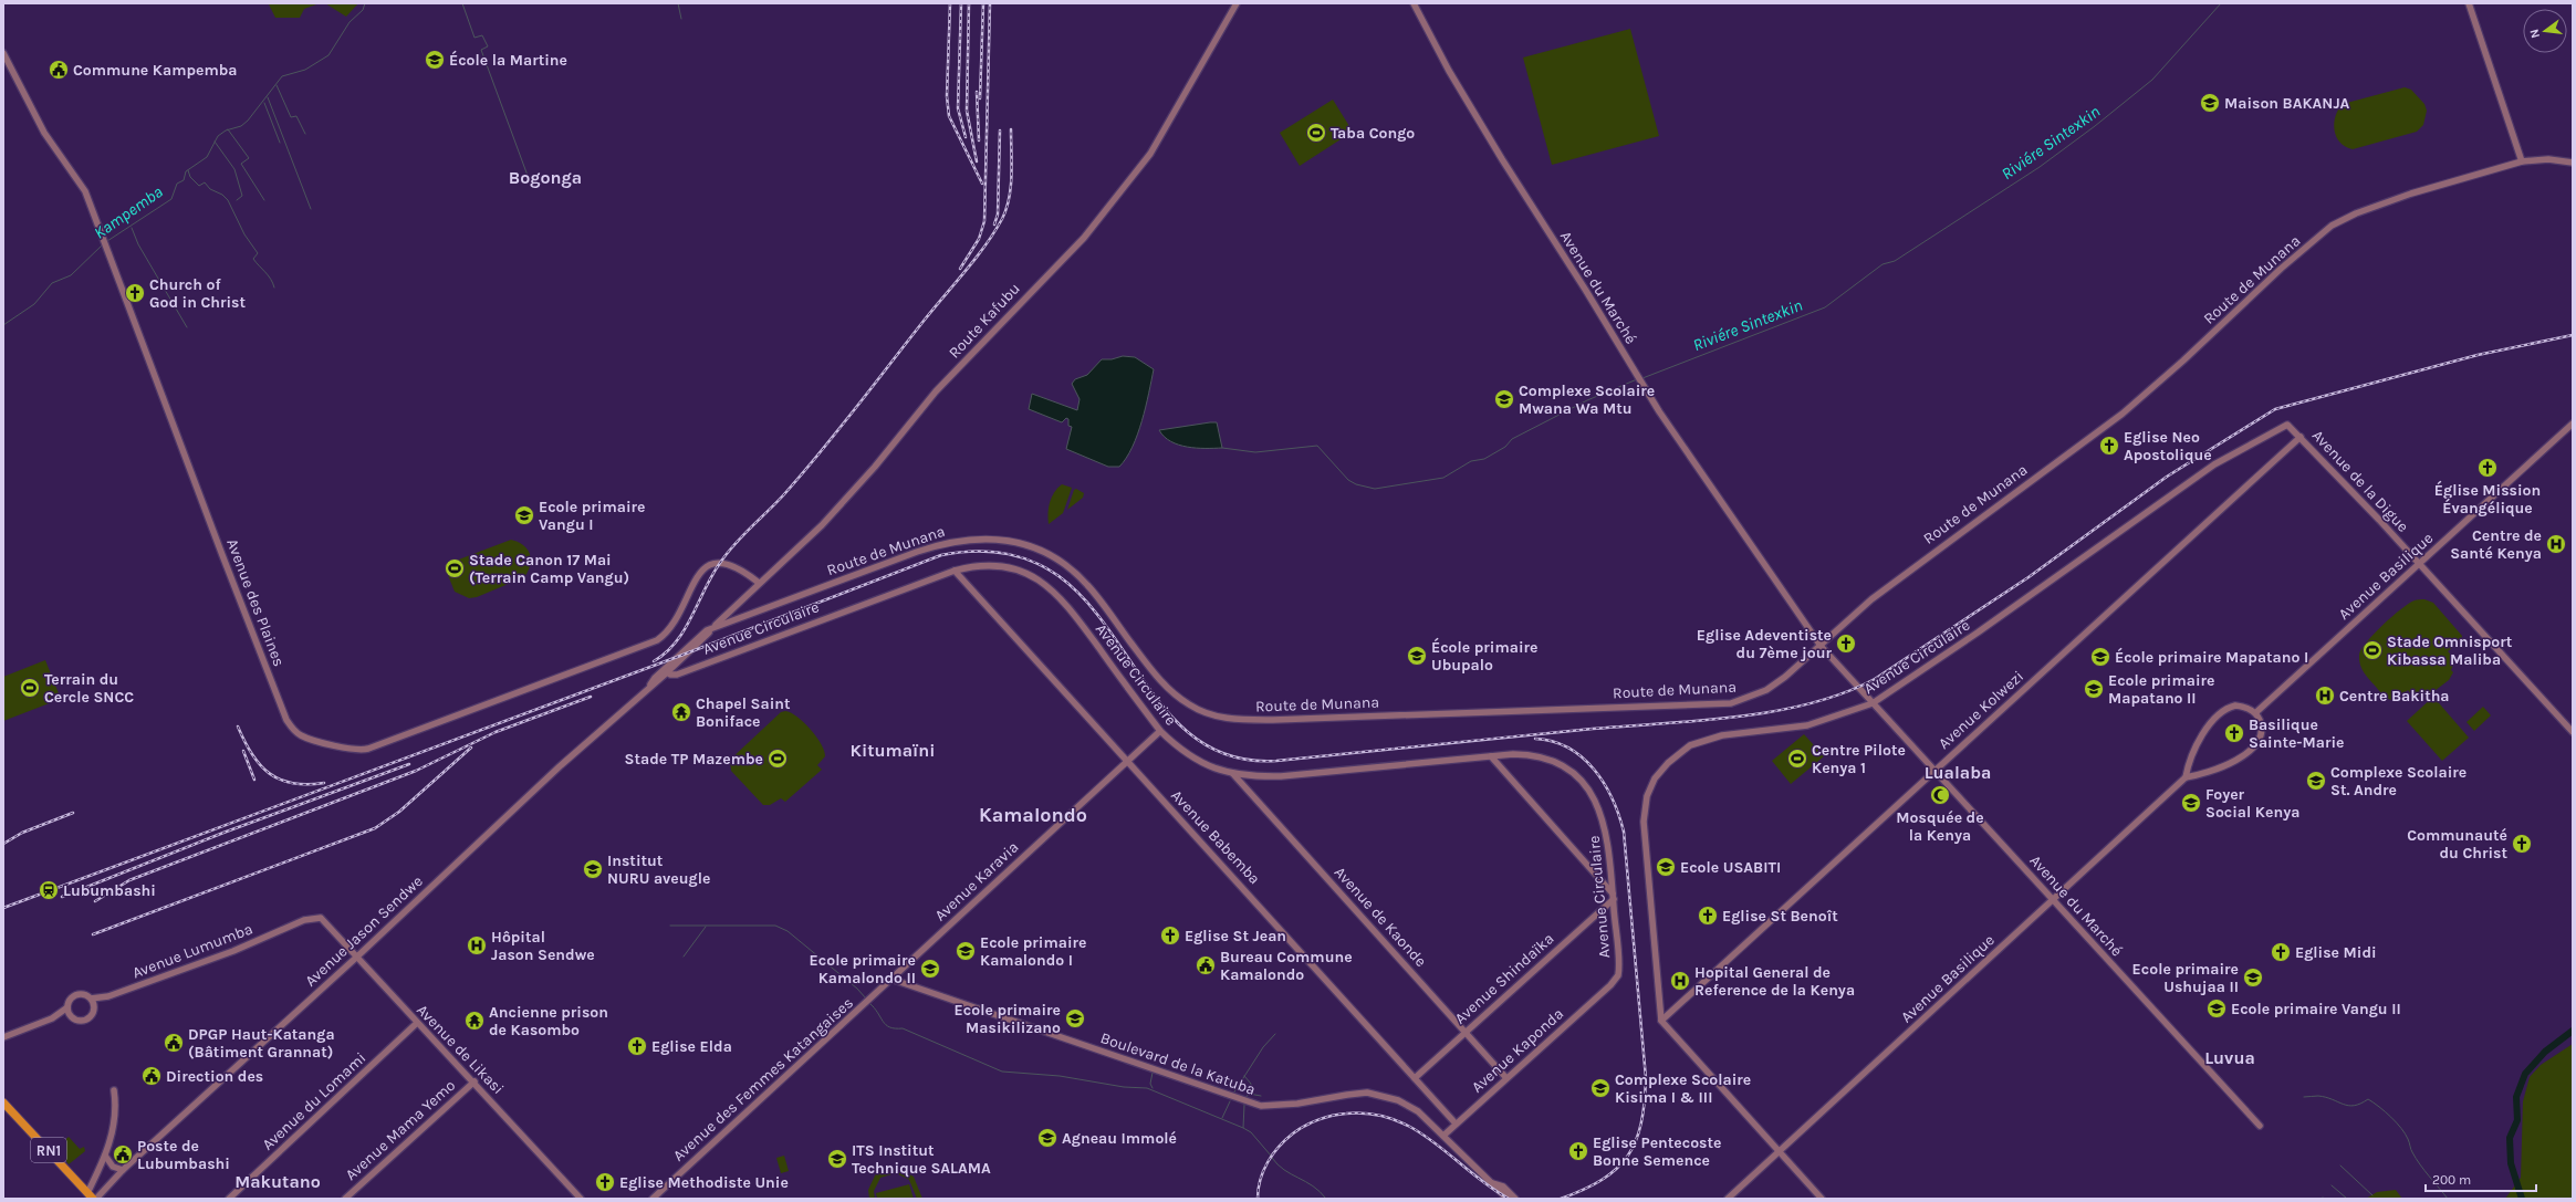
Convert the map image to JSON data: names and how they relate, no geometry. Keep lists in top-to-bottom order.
{
  "streets": {
    "highway": ["RN1"],
    "street": [
      "Route de Munana",
      "Avenue du Marché",
      "Route Kafubu",
      "Avenue de la Digue",
      "Avenue Basilique",
      "Avenue des Plaines",
      "Avenue Circulaire",
      "Avenue Kolwezi",
      "Avenue Babemba",
      "Avenue Karavia",
      "Avenue de Kaonde",
      "Avenue Jason Sendwe",
      "Avenue Lumumba",
      "Avenue Shindaïka",
      "Avenue de Likasi",
      "Avenue Kaponda",
      "Boulevard de la Katuba",
      "Avenue des Femmes Katangaises",
      "Avenue du Lomami",
      "Avenue Mama Yemo"
    ]
  },
  "crossings": [
    ["Route de Munana", "Avenue du Marché"],
    ["Route de Munana", "Route Kafubu"],
    ["Route de Munana", "Avenue Jason Sendwe"],
    ["Avenue du Marché", "Avenue Basilique"],
    ["Avenue du Marché", "Avenue Circulaire"],
    ["Avenue du Marché", "Avenue Kolwezi"],
    ["Route Kafubu", "Avenue des Plaines"],
    ["Route Kafubu", "Avenue Jason Sendwe"],
    ["Avenue de la Digue", "Avenue Basilique"],
    ["Avenue de la Digue", "Avenue Circulaire"],
    ["Avenue de la Digue", "Avenue Kolwezi"],
    ["Avenue Circulaire", "Avenue Kolwezi"],
    ["Avenue Circulaire", "Avenue Babemba"],
    ["Avenue Circulaire", "Avenue Karavia"],
    ["Avenue Circulaire", "Avenue de Kaonde"],
    ["Avenue Circulaire", "Avenue Jason Sendwe"],
    ["Avenue Circulaire", "Avenue Shindaïka"],
    ["Avenue Circulaire", "Avenue Kaponda"],
    ["Avenue Babemba", "Avenue Karavia"],
    ["Avenue Babemba", "Avenue Shindaïka"],
    ["Avenue Babemba", "Avenue Kaponda"],
    ["Avenue Karavia", "Boulevard de la Katuba"],
    ["Avenue Karavia", "Avenue des Femmes Katangaises"],
    ["Avenue de Kaonde", "Avenue Shindaïka"],
    ["Avenue de Kaonde", "Avenue Kaponda"],
    ["Avenue Jason Sendwe", "Avenue de Likasi"],
    ["Avenue Jason Sendwe", "RN1"],
    ["Avenue Lumumba", "Avenue de Likasi"],
    ["Avenue de Likasi", "Avenue du Lomami"],
    ["Avenue de Likasi", "Avenue Mama Yemo"],
    ["Avenue Kaponda", "Boulevard de la Katuba"],
    ["Boulevard de la Katuba", "Avenue des Femmes Katangaises"]
  ],
  "districts": [
    "Bogonga",
    "Kitumaïni",
    "Lualaba",
    "Kamalondo",
    "Luvua",
    "Makutano"
  ],
  "water": ["Riviére Sintexkin", "Kampemba"],
  "places": {
    "school or university": [
      "École la Martine",
      "Maison BAKANJA",
      "Complexe Scolaire Mwana Wa Mtu",
      "Ecole primaire Vangu I",
      "École primaire Ubupalo",
      "École primaire Mapatano I",
      "Ecole primaire Mapatano II",
      "Complexe Scolaire St. Andre",
      "Foyer Social Kenya",
      "Ecole USABITI",
      "Institut NURU aveugle",
      "Ecole primaire Kamalondo I",
      "Ecole primaire Kamalondo II",
      "Ecole primaire Ushujaa II",
      "Ecole primaire Vangu II",
      "Ecole primaire Masikilizano",
      "Complexe Scolaire Kisima I & III",
      "Agneau Immolé",
      "ITS Institut Technique SALAMA"
    ],
    "public building": [
      "Commune Kampemba",
      "Bureau Commune Kamalondo",
      "DPGP Haut-Katanga (Bâtiment Grannat)",
      "Direction des",
      "Poste de Lubumbashi"
    ],
    "sports": [
      "Taba Congo",
      "Stade Canon 17 Mai (Terrain Camp Vangu)",
      "Stade Omnisport Kibassa Maliba",
      "Terrain du Cercle SNCC",
      "Stade TP Mazembe",
      "Centre Pilote Kenya 1"
    ],
    "church": [
      "Church of God in Christ",
      "Eglise Neo Apostolique",
      "Église Mission Évangélique",
      "Eglise Adeventiste du 7ème jour",
      "Basilique Sainte-Marie",
      "Communauté du Christ",
      "Eglise St Benoît",
      "Eglise St Jean",
      "Eglise Midi",
      "Eglise Elda",
      "Eglise Pentecoste Bonne Semence",
      "Eglise Methodiste Unie"
    ],
    "hospital": [
      "Centre de Santé Kenya",
      "Centre Bakitha",
      "Hôpital Jason Sendwe",
      "Hopital General de Reference de la Kenya"
    ],
    "temple": ["Chapel Saint Boniface", "Ancienne prison de Kasombo"],
    "mosque": ["Mosquée de la Kenya"],
    "station": ["Lubumbashi"]
  },
  "scale_bar": "200 m",
  "north": "left"
}
